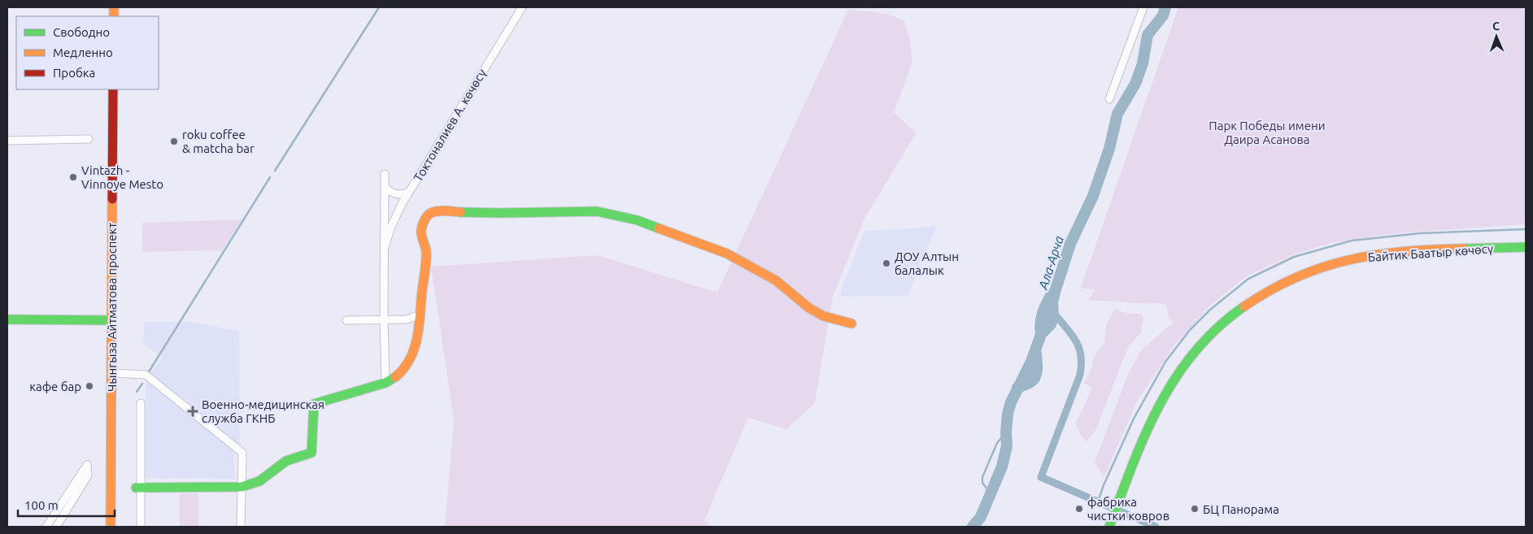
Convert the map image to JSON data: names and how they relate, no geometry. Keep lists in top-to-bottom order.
{
  "streets": {
    "street": ["Токтоналиев А. көчөсү", "Байтик Баатыр көчөсү", "Чынгыза Айтматова проспект"]
  },
  "water": ["Ала-Арча"],
  "parks": ["Парк Победы имени Даира Асанова"],
  "places": {
    "other": [
      "roku coffee & matcha bar",
      "Vintazh - Vinnoye Mesto",
      "ДОУ Алтын балалык",
      "кафе бар",
      "фабрика чистки ковров",
      "БЦ Панорама"
    ],
    "health": ["Военно-медицинская служба ГКНБ"]
  },
  "legend": ["Свободно", "Медленно", "Пробка"],
  "scale_bar": "100 m",
  "north": "top"
}
